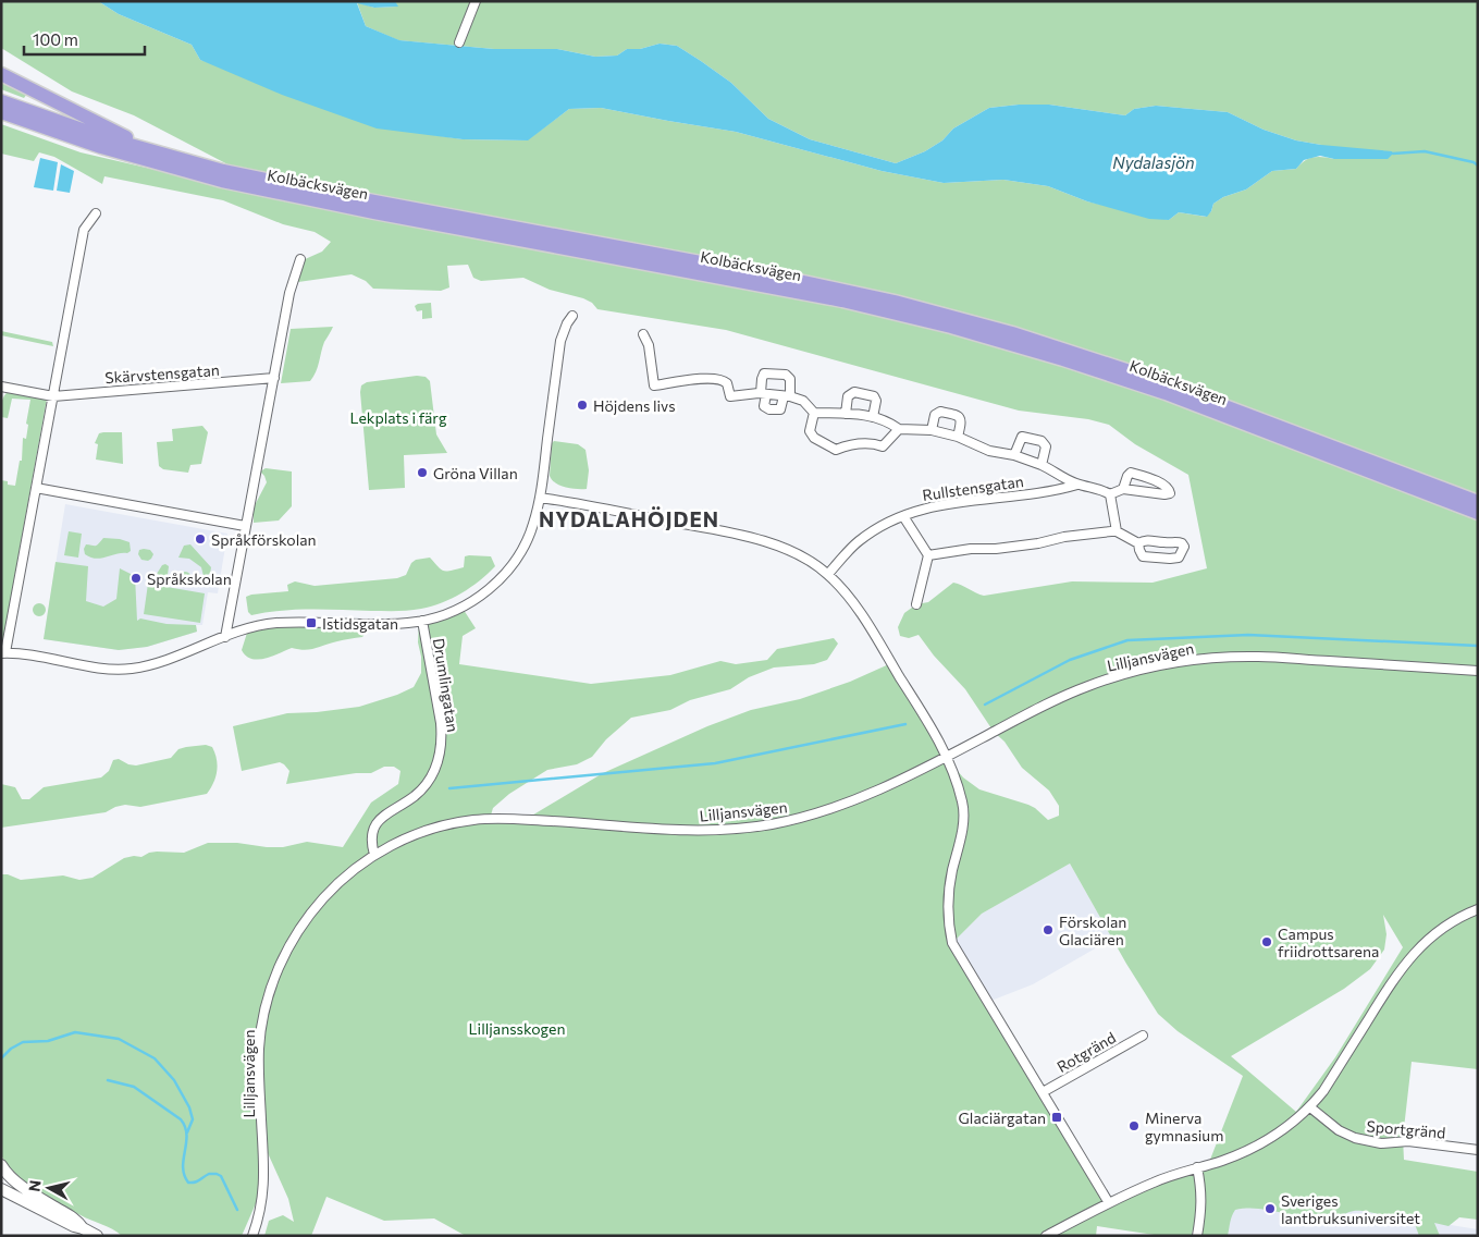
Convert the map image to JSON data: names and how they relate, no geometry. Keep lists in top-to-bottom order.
{
  "streets": {
    "highway": ["Kolbäcksvägen"],
    "street": [
      "Skärvstensgatan",
      "Rullstensgatan",
      "Lilljansvägen",
      "Drumlingatan",
      "Rotgränd",
      "Sportgränd"
    ]
  },
  "crossings": [
    ["Lilljansvägen", "Drumlingatan"]
  ],
  "districts": ["NYDALAHÖJDEN"],
  "water": ["Nydalasjön"],
  "parks": ["Lekplats i färg", "Lilljansskogen"],
  "places": {
    "other": [
      "Höjdens livs",
      "Gröna Villan",
      "Språkförskolan",
      "Språkskolan",
      "Förskolan Glaciären",
      "Campus friidrottsarena",
      "Minerva gymnasium",
      "Sveriges lantbruksuniversitet"
    ],
    "transit": ["Istidsgatan", "Glaciärgatan"]
  },
  "scale_bar": "100 m",
  "north": "left"
}
